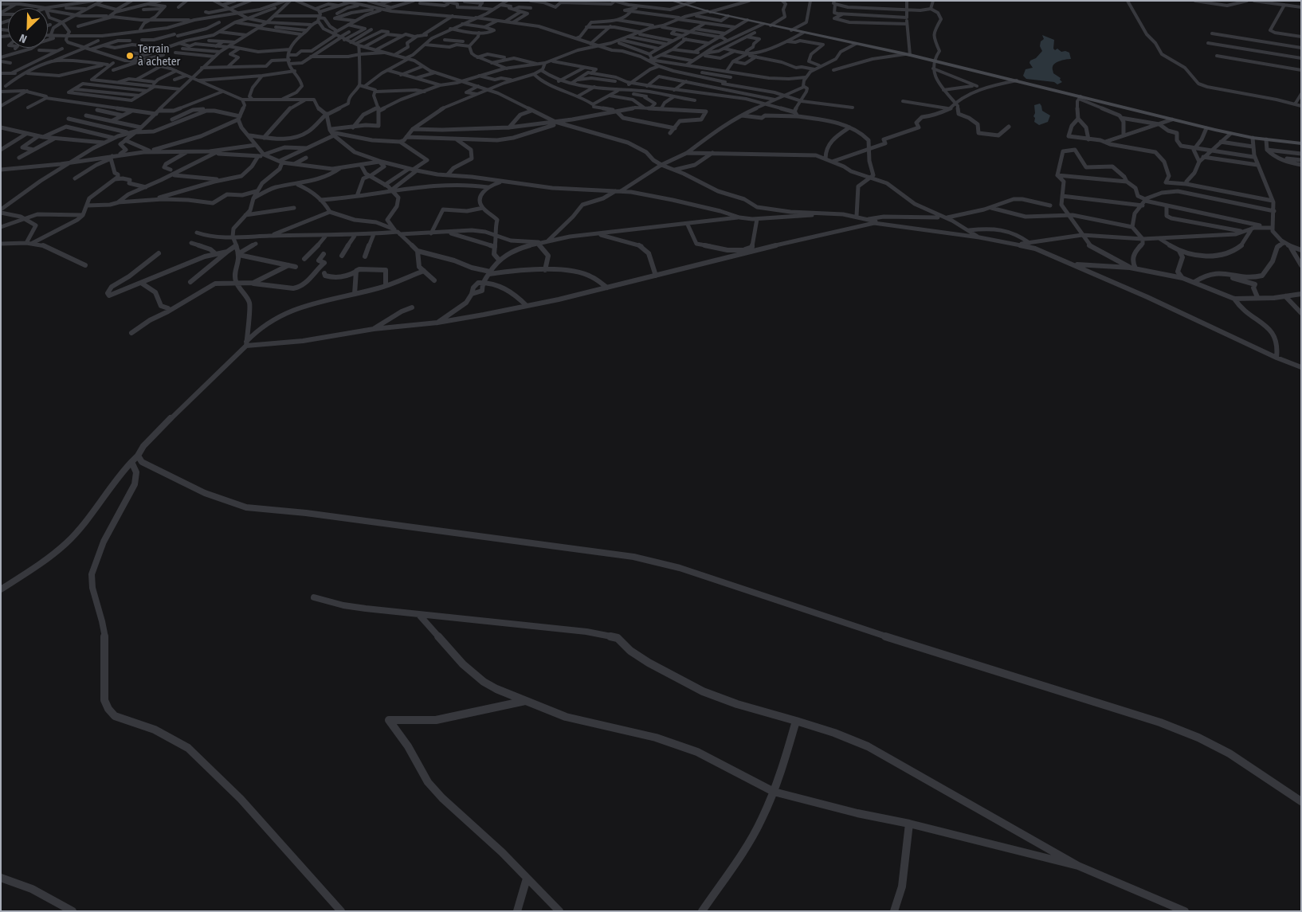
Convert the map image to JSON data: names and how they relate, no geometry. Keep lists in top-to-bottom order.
{
  "places": ["Terrain à acheter"],
  "north": "bottom left"
}
